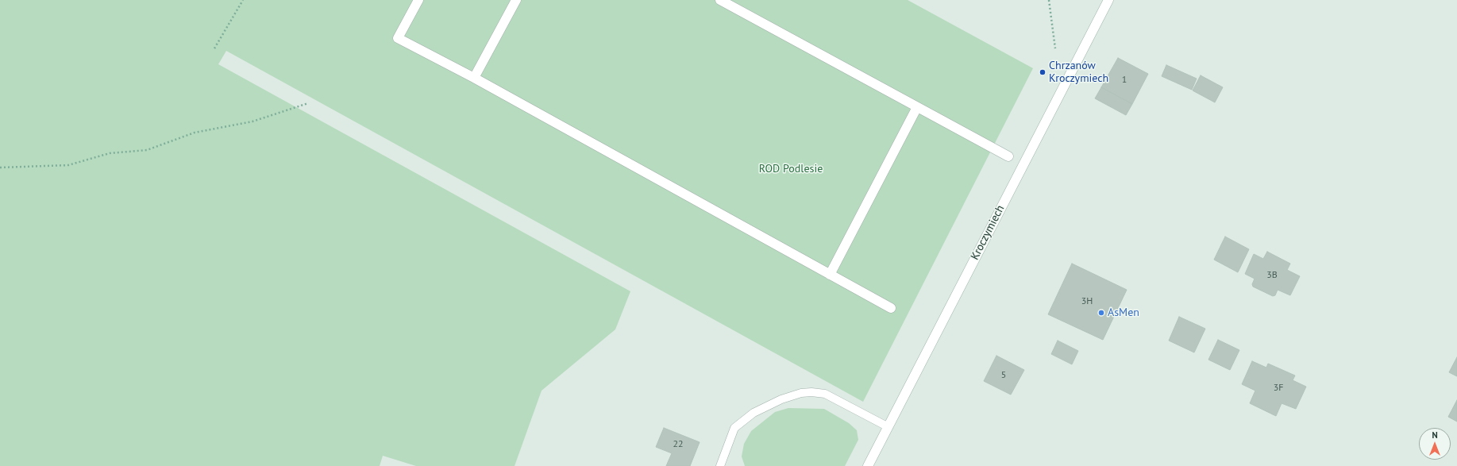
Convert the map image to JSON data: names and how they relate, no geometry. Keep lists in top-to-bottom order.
{
  "streets": {
    "street": ["Kroczymiech"]
  },
  "parks": ["ROD Podlesie"],
  "places": ["Chrzanów Kroczymiech", "AsMen"],
  "house_numbers": [
    "1",
    "3B",
    "3H",
    "5",
    "3F",
    "22"
  ],
  "north": "top"
}
